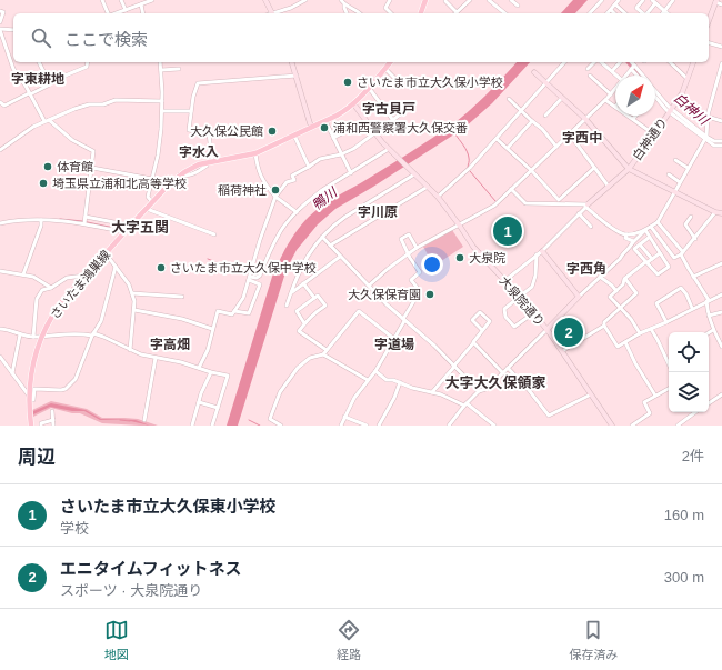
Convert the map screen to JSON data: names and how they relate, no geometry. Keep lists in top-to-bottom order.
{
  "streets": {
    "main road": ["さいたま鴻巣線"],
    "street": ["白神通り", "大泉院通り"]
  },
  "crossings": [
    ["さいたま鴻巣線", "大泉院通り"]
  ],
  "districts": [
    "字東耕地",
    "字古貝戸",
    "字西中",
    "字水入",
    "字川原",
    "大字五関",
    "字西角",
    "字高畑",
    "字道場",
    "大字大久保領家"
  ],
  "water": ["白神川", "鴨川"],
  "places": [
    "さいたま市立大久保小学校",
    "浦和西警察署大久保交番",
    "大久保公民館",
    "体育館",
    "埼玉県立浦和北高等学校",
    "稲荷神社",
    "大泉院",
    "さいたま市立大久保中学校",
    "大久保保育園"
  ],
  "north": "top right",
  "page": {
    "search": "ここで検索",
    "pins": ["1", "2"],
    "heading": ["周辺", "2件"],
    "list": [
      {
        "mark": "1",
        "name": "さいたま市立大久保東小学校",
        "note": "学校",
        "value": "160 m"
      },
      {
        "mark": "2",
        "name": "エニタイムフィットネス",
        "note": "スポーツ · 大泉院通り",
        "value": "300 m"
      }
    ],
    "nav": ["地図", "経路", "保存済み"]
  }
}
